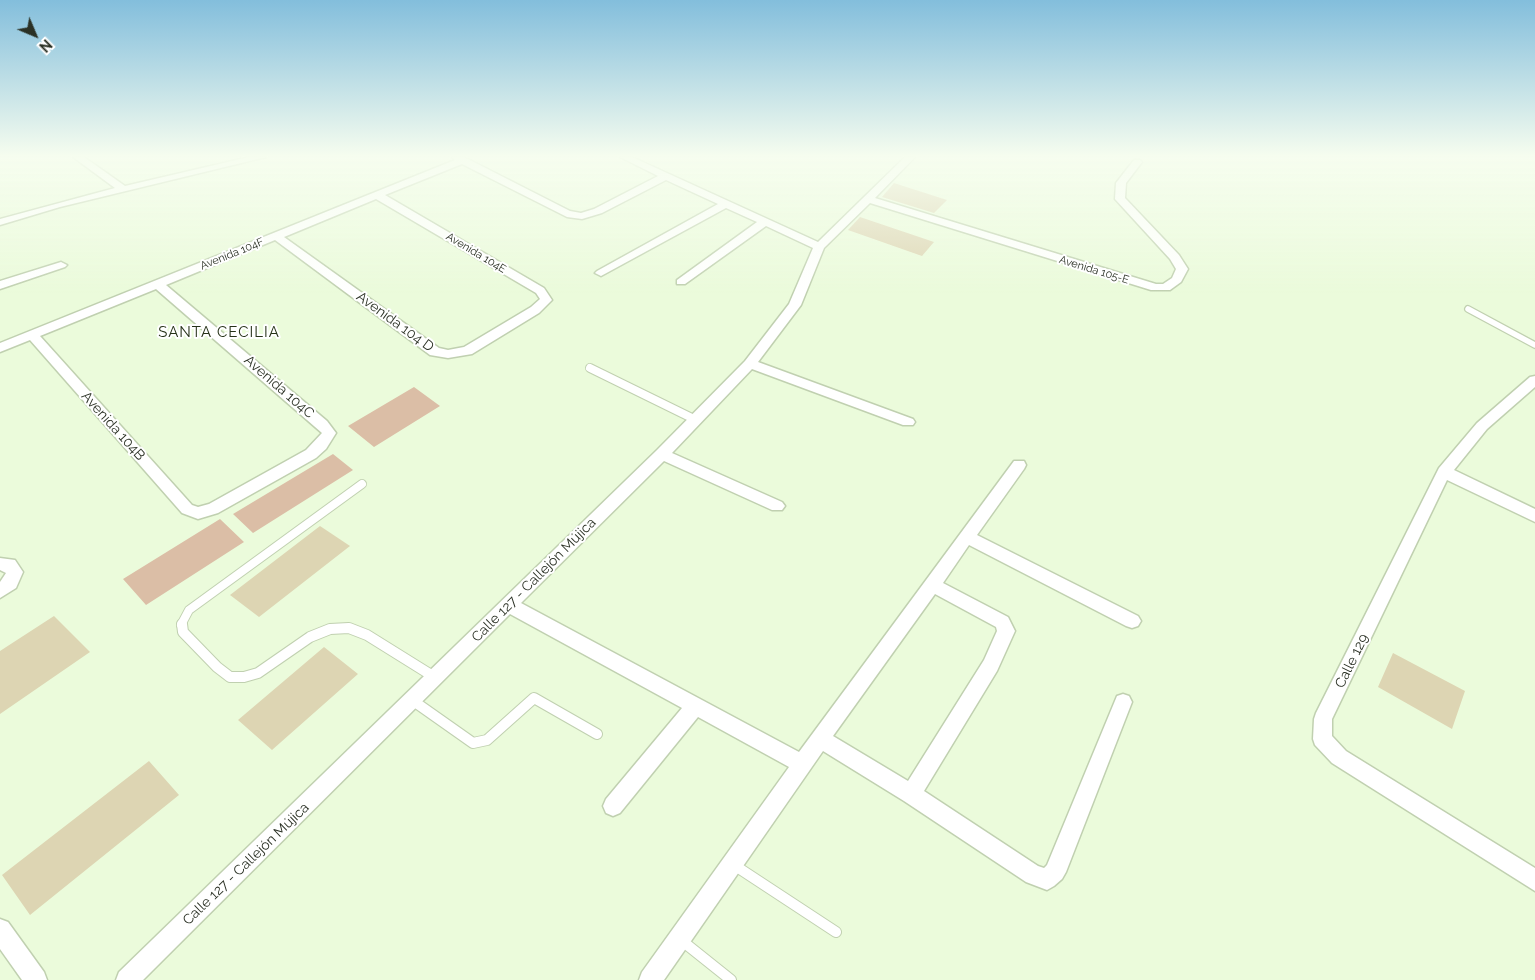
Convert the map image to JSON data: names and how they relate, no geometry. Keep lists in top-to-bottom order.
{
  "streets": {
    "street": [
      "Avenida 104E",
      "Avenida 104F",
      "Avenida 105-E",
      "Avenida 104 D",
      "Avenida 104C",
      "Avenida 104B",
      "Calle 127 - Callejón Mújica",
      "Calle 129"
    ]
  },
  "crossings": [
    ["Avenida 104E", "Avenida 104 D"],
    ["Avenida 104F", "Avenida 104 D"],
    ["Avenida 104F", "Avenida 104C"],
    ["Avenida 104F", "Avenida 104B"],
    ["Avenida 104C", "Avenida 104B"]
  ],
  "districts": ["SANTA CECILIA"],
  "north": "bottom right"
}
